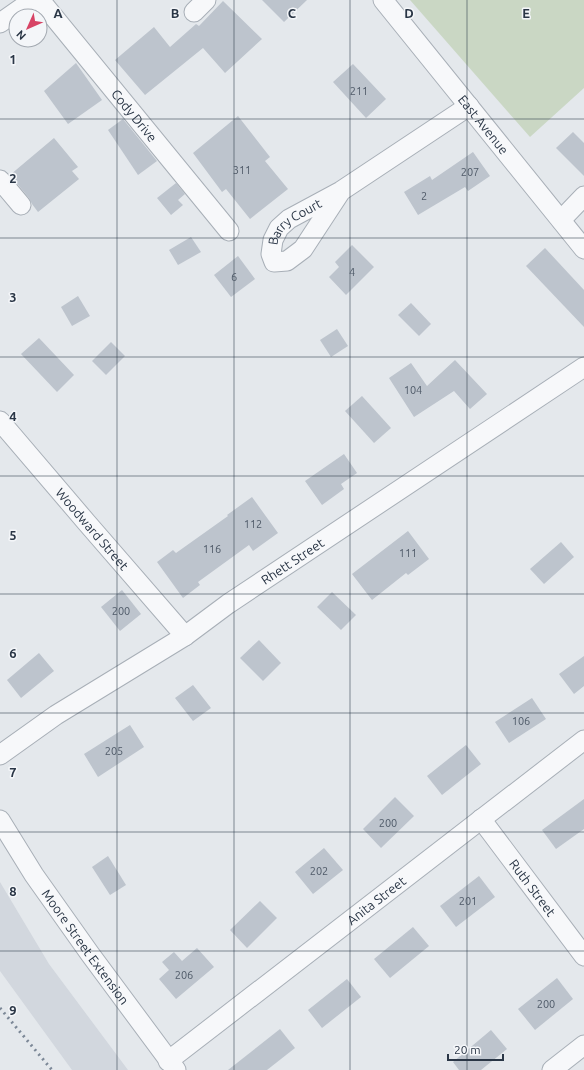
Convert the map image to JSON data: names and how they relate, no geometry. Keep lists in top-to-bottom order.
{
  "streets": {
    "street": [
      "Cody Drive",
      "East Avenue",
      "Woodward Street",
      "Rhett Street",
      "Ruth Street",
      "Anita Street",
      "Moore Street Extension"
    ]
  },
  "crossings": [
    ["Woodward Street", "Rhett Street"],
    ["Ruth Street", "Anita Street"],
    ["Anita Street", "Moore Street Extension"]
  ],
  "house_numbers": [
    "211",
    "311",
    "207",
    "2",
    "4",
    "6",
    "104",
    "112",
    "116",
    "111",
    "200",
    "106",
    "205",
    "200",
    "202",
    "201",
    "206",
    "200"
  ],
  "scale_bar": "20 m",
  "north": "bottom left",
  "grid": {
    "columns": [
      "A",
      "B",
      "C",
      "D",
      "E"
    ],
    "rows": [
      "1",
      "2",
      "3",
      "4",
      "5",
      "6",
      "7",
      "8",
      "9"
    ]
  }
}
